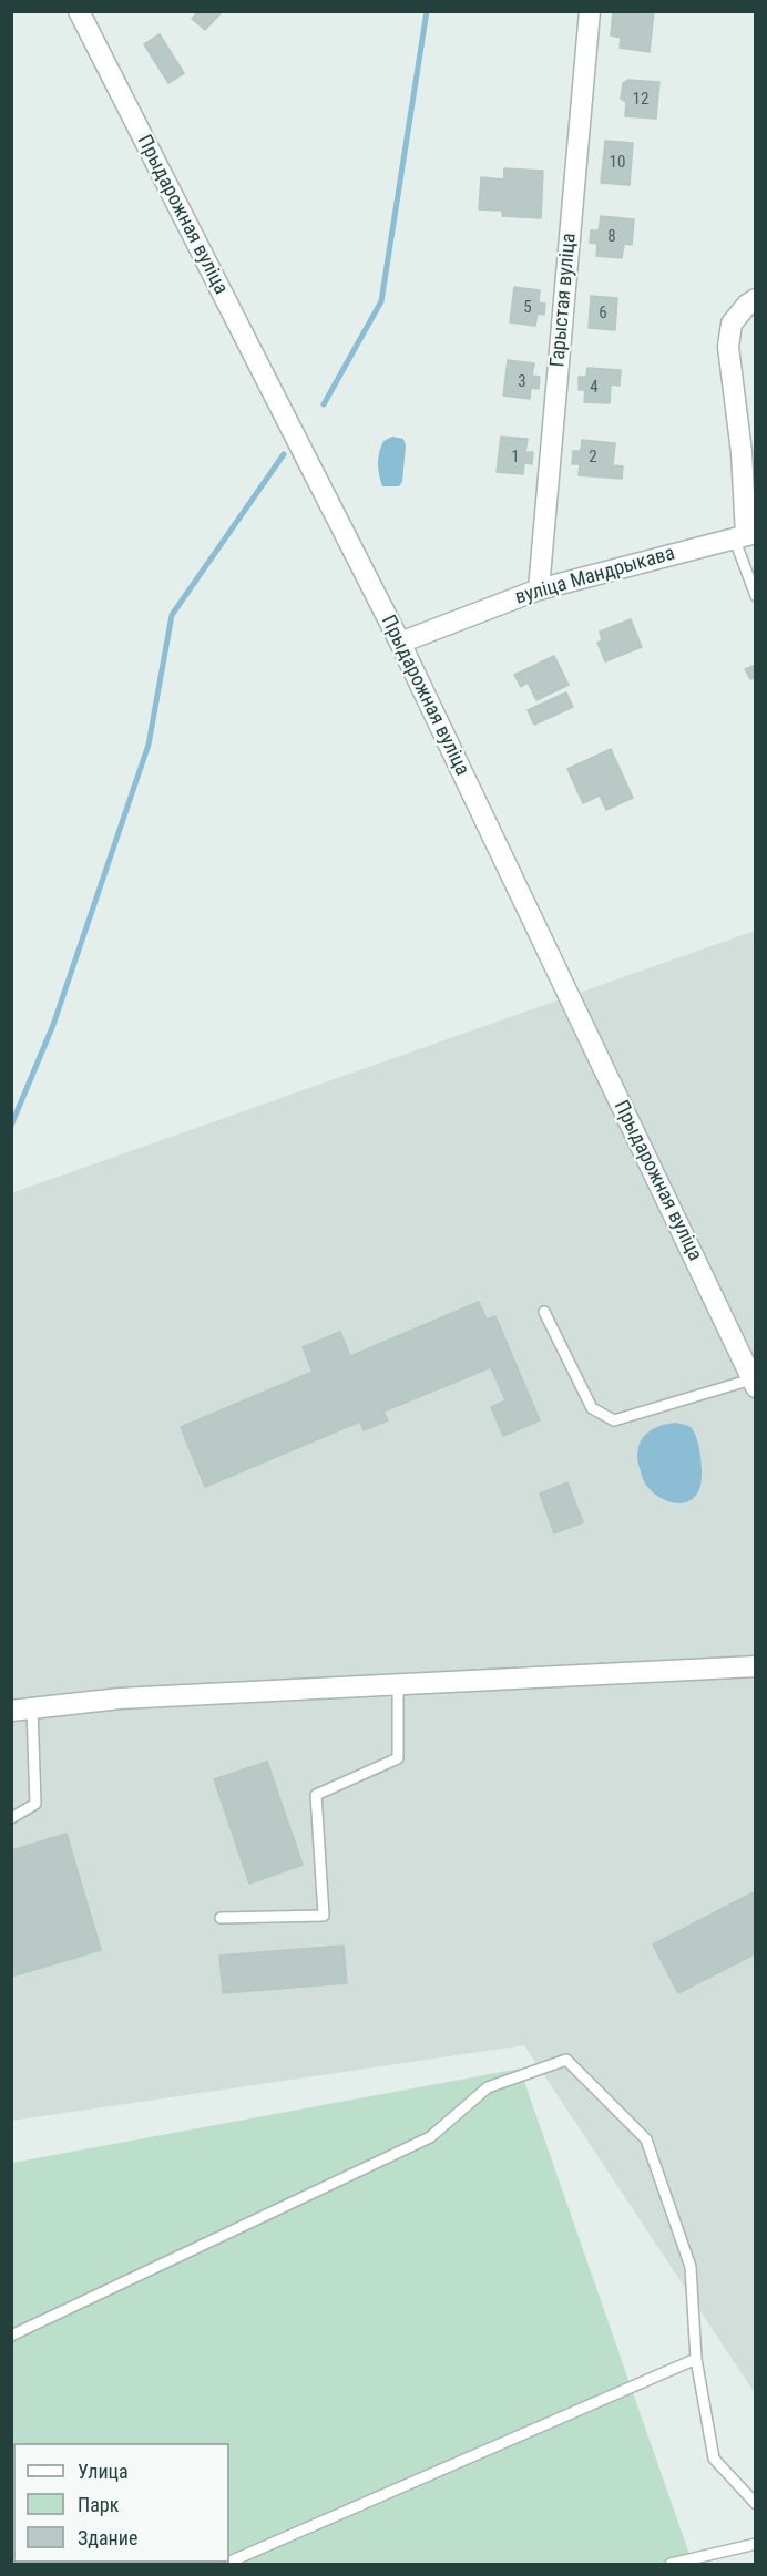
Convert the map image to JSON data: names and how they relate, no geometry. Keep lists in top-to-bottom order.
{
  "streets": {
    "street": ["Прыдарожная вуліца", "Гарыстая вуліца", "вуліца Мандрыкава"]
  },
  "crossings": [
    ["Прыдарожная вуліца", "вуліца Мандрыкава"],
    ["Гарыстая вуліца", "вуліца Мандрыкава"]
  ],
  "house_numbers": [
    "12",
    "10",
    "8",
    "5",
    "6",
    "3",
    "4",
    "1",
    "2"
  ],
  "legend": ["Улица", "Парк", "Здание"]
}
